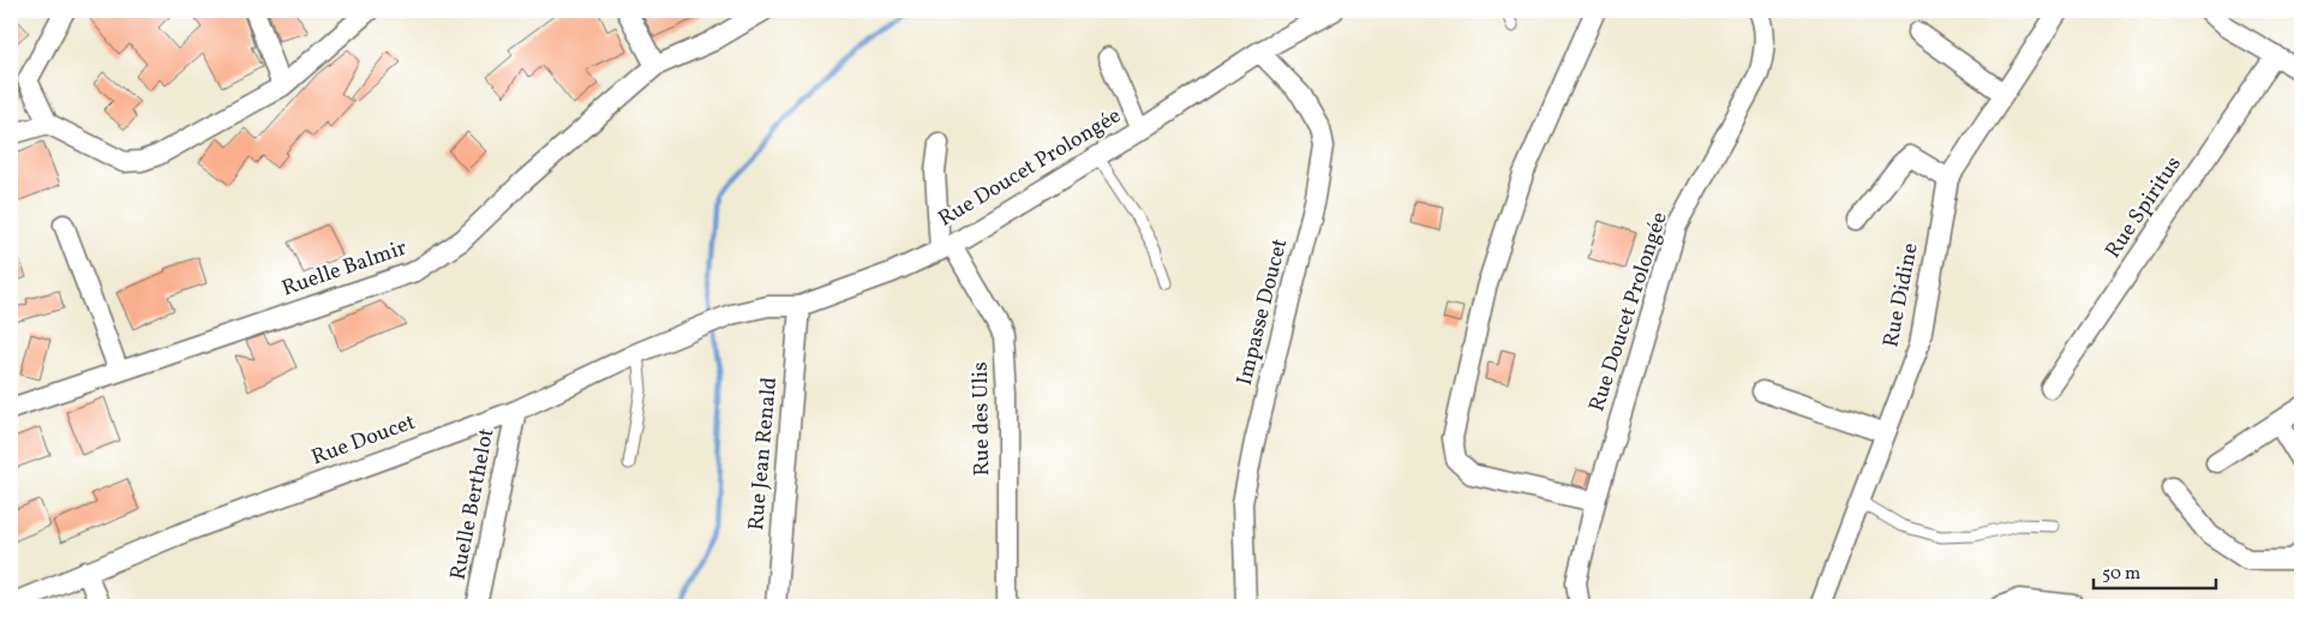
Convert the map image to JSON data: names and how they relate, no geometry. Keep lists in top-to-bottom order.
{
  "streets": {
    "street": [
      "Rue Doucet Prolongée",
      "Rue Spiritus",
      "Ruelle Balmir",
      "Rue Didine",
      "Impasse Doucet",
      "Rue des Ulis",
      "Rue Doucet",
      "Rue Jean Renald",
      "Ruelle Berthelot"
    ]
  },
  "crossings": [
    ["Rue Doucet Prolongée", "Impasse Doucet"],
    ["Rue Doucet Prolongée", "Rue des Ulis"],
    ["Rue Doucet Prolongée", "Rue Doucet"],
    ["Rue Doucet Prolongée", "Rue Jean Renald"],
    ["Rue Doucet", "Ruelle Berthelot"]
  ],
  "scale_bar": "50 m"
}
